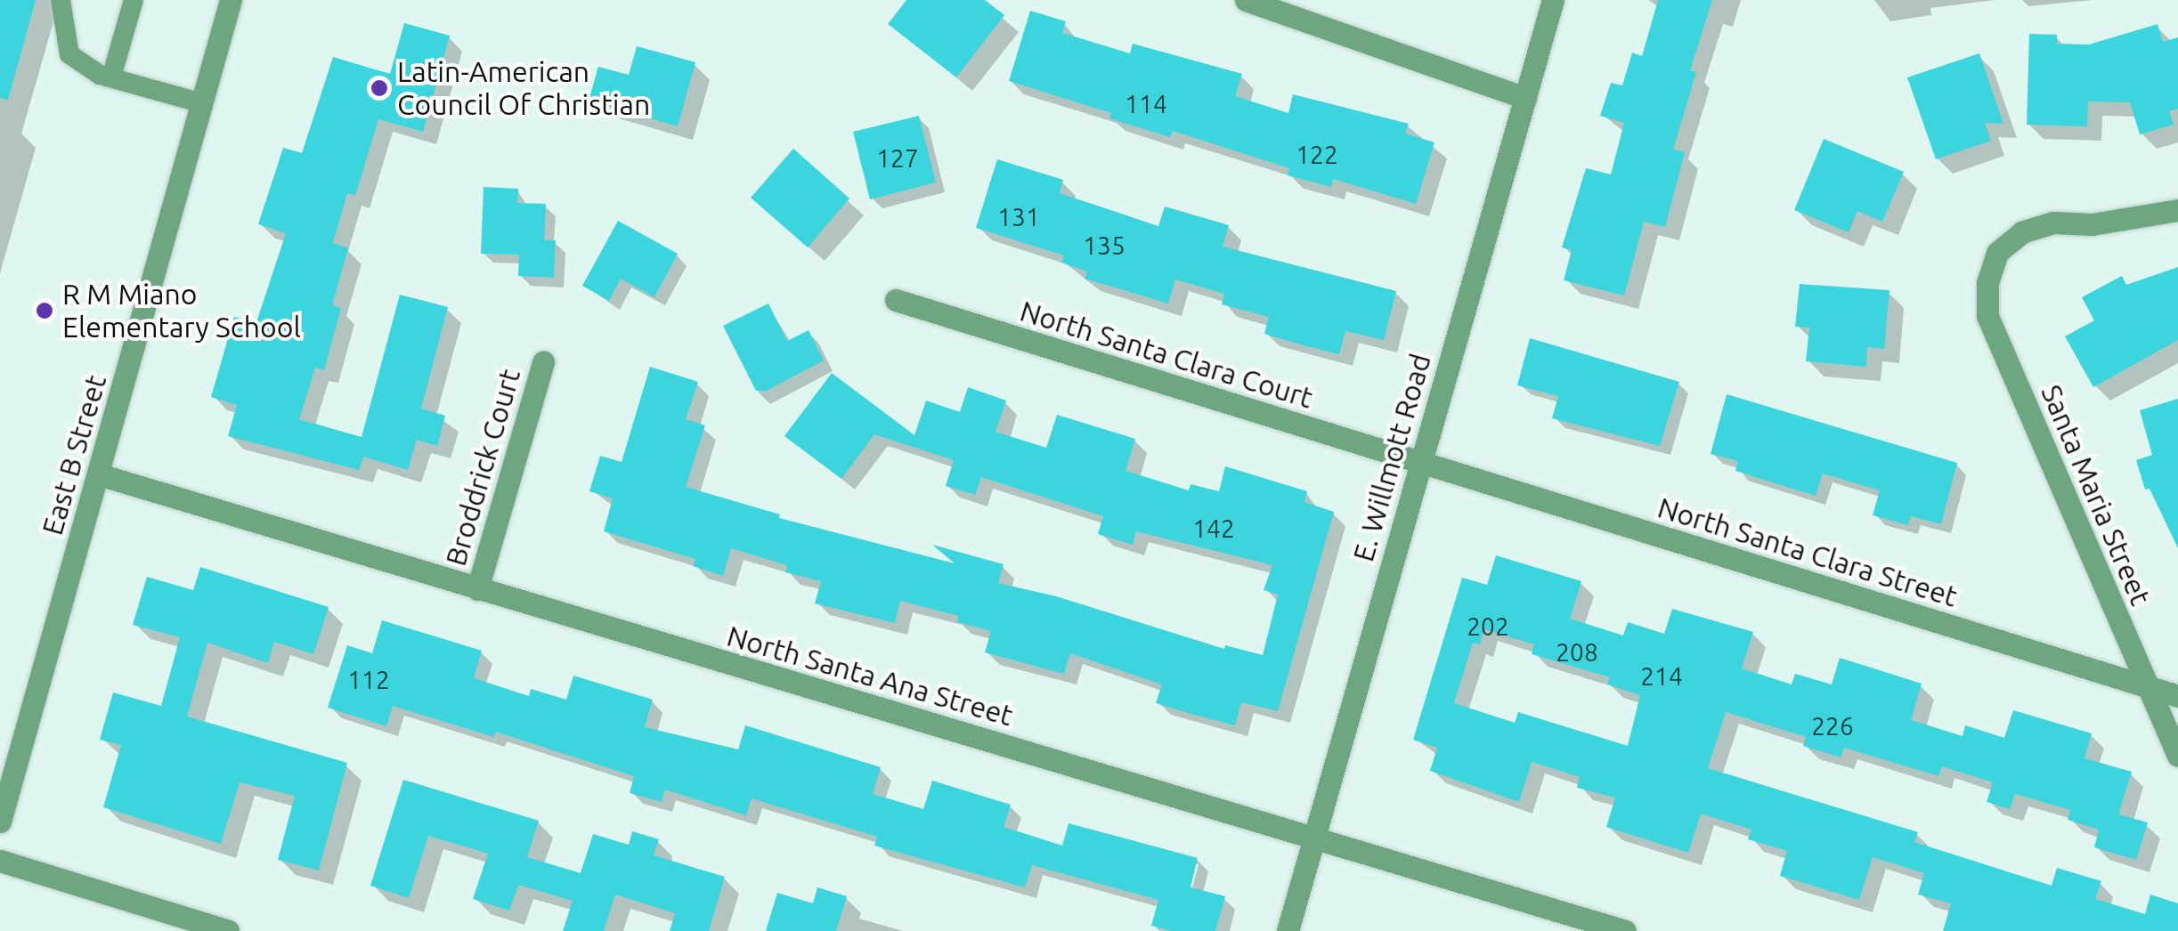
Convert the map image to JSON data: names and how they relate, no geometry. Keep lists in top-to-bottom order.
{
  "streets": {
    "street": [
      "North Santa Clara Court",
      "East B Street",
      "E. Willmott Road",
      "Broddrick Court",
      "Santa Maria Street",
      "North Santa Clara Street",
      "North Santa Ana Street"
    ]
  },
  "crossings": [
    ["North Santa Clara Court", "E. Willmott Road"],
    ["North Santa Clara Court", "North Santa Clara Street"],
    ["East B Street", "North Santa Ana Street"],
    ["E. Willmott Road", "North Santa Clara Street"],
    ["E. Willmott Road", "North Santa Ana Street"],
    ["Broddrick Court", "North Santa Ana Street"],
    ["Santa Maria Street", "North Santa Clara Street"]
  ],
  "places": ["Latin-American Council Of Christian", "R M Miano Elementary School"],
  "house_numbers": [
    "114",
    "122",
    "127",
    "131",
    "135",
    "142",
    "202",
    "208",
    "214",
    "112",
    "226"
  ]
}
